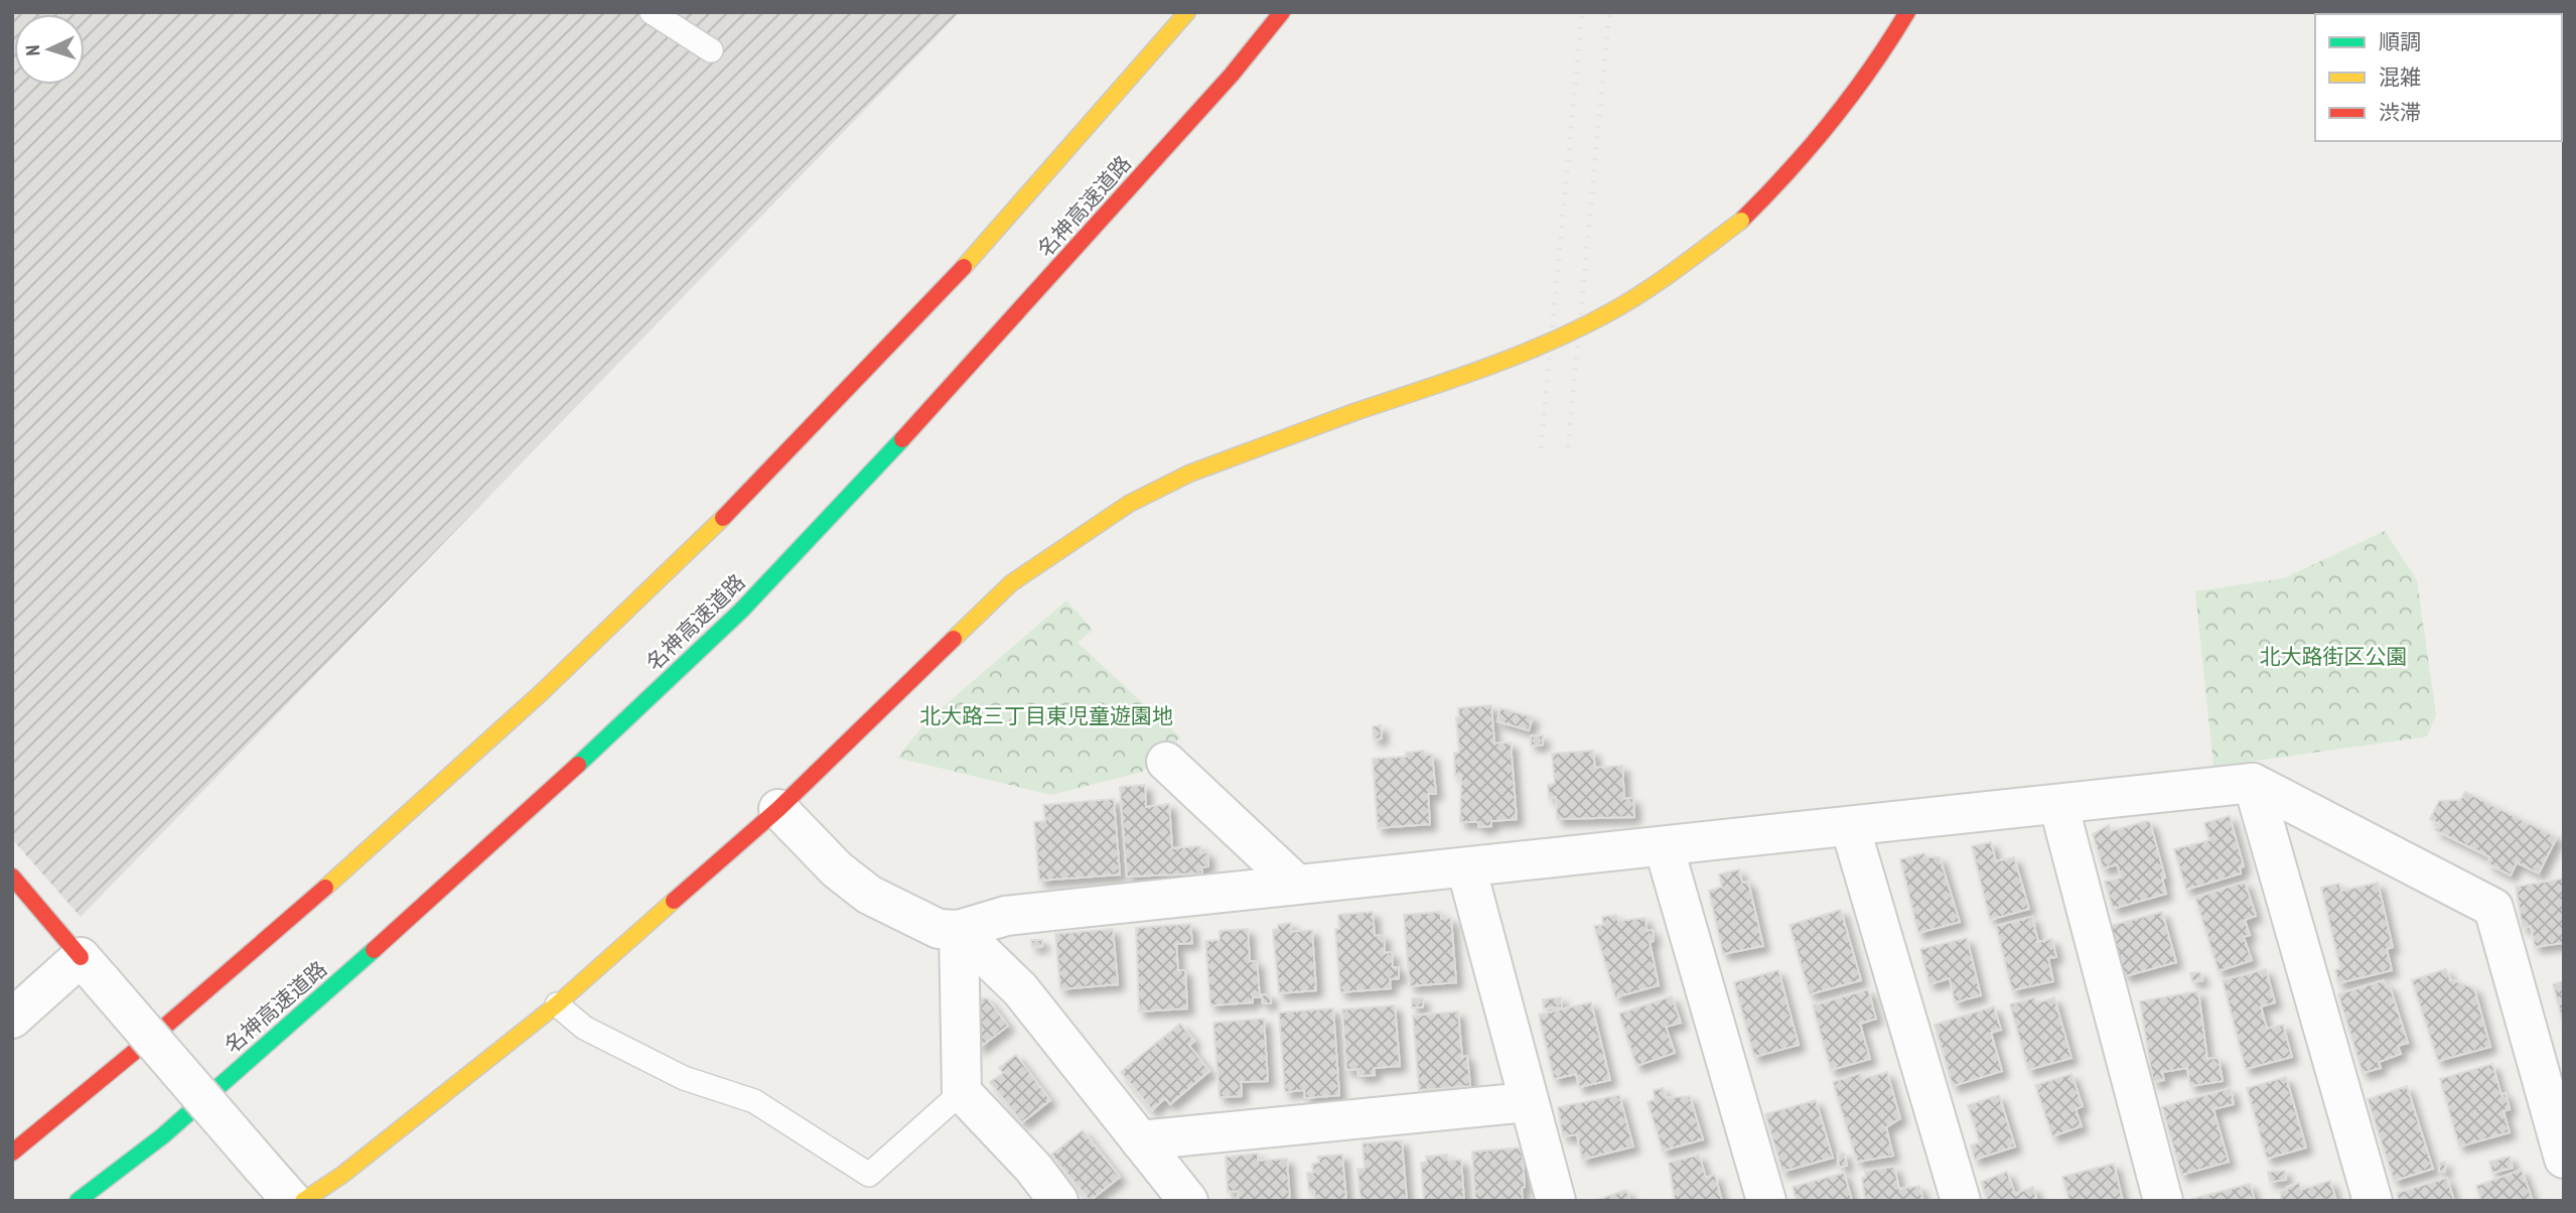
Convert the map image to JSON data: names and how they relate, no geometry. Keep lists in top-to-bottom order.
{
  "streets": {
    "main road": ["名神高速道路"]
  },
  "parks": ["北大路街区公園", "北大路三丁目東児童遊園地"],
  "legend": ["順調", "混雑", "渋滞"],
  "north": "left"
}
